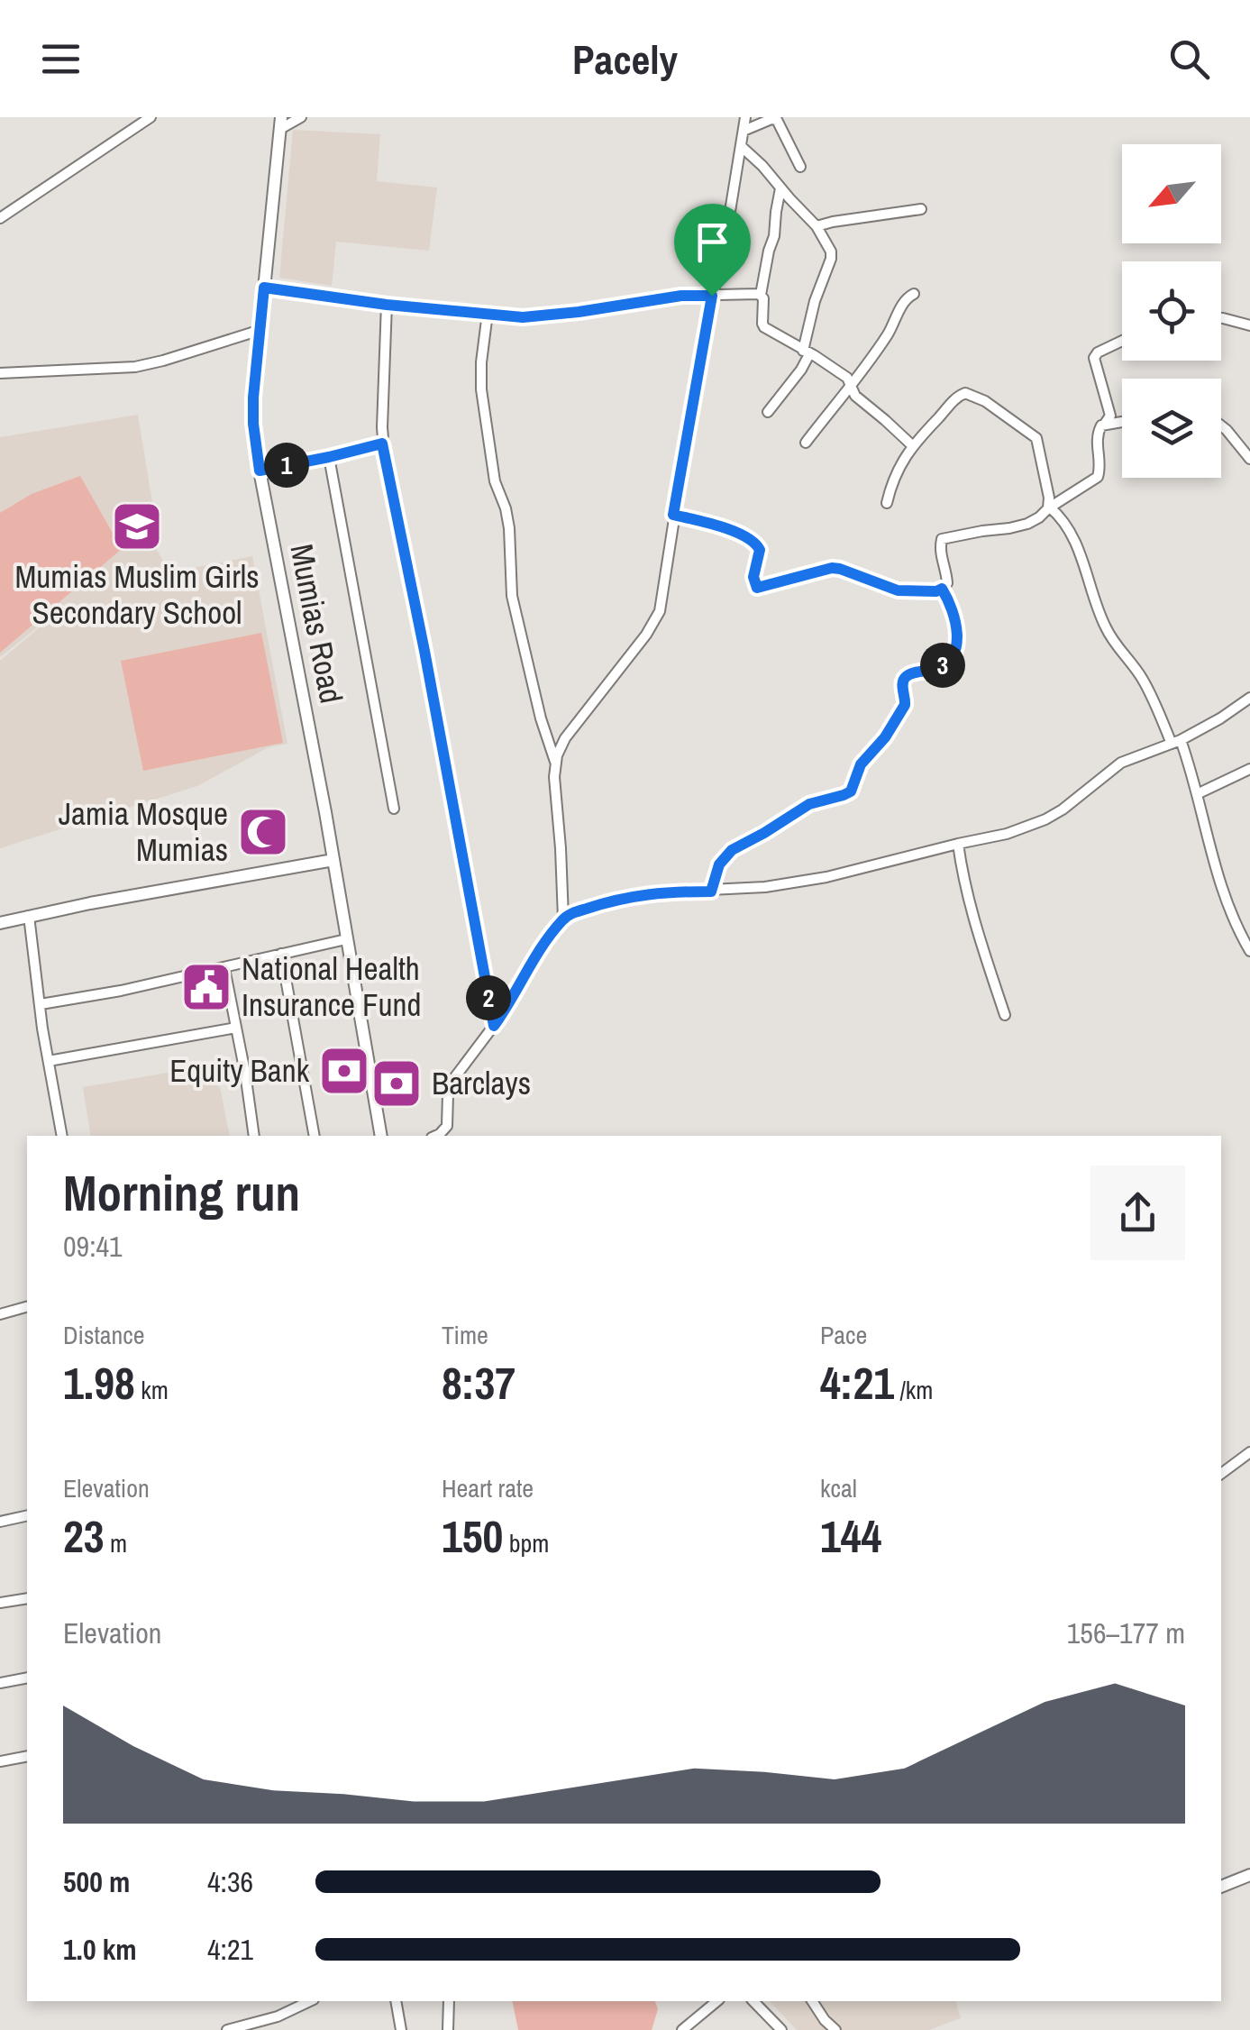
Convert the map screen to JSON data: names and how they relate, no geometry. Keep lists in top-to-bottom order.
{
  "streets": {
    "street": ["Mumias Road"]
  },
  "places": {
    "school or university": ["Mumias Muslim Girls Secondary School"],
    "mosque": ["Jamia Mosque Mumias"],
    "public building": ["National Health Insurance Fund"],
    "bank": ["Equity Bank", "Barclays"]
  },
  "north": "bottom left",
  "page": {
    "header": "Pacely",
    "pins": ["1", "3", "2"],
    "heading": ["Morning run", "09:41"],
    "stats": [
      ["Distance", "1.98 km"],
      ["Time", "8:37"],
      ["Pace", "4:21 /km"],
      ["Elevation", "23 m"],
      ["Heart rate", "150 bpm"],
      ["kcal", "144"]
    ],
    "chart": ["Elevation", "156–177 m"],
    "list": [
      {
        "name": "500 m",
        "note": "4:36"
      },
      {
        "name": "1.0 km",
        "note": "4:21"
      }
    ]
  }
}
